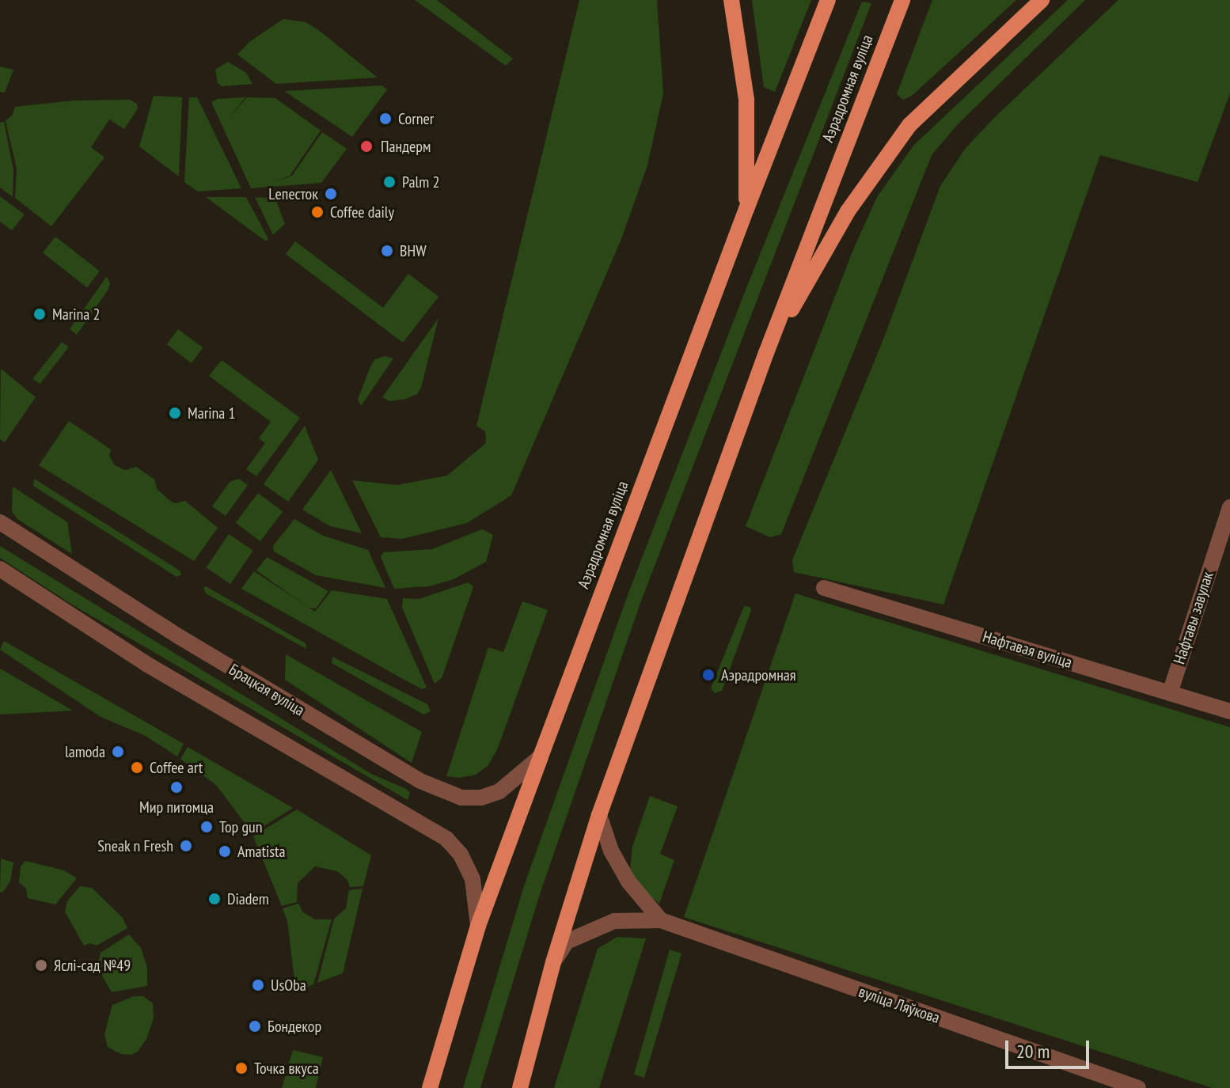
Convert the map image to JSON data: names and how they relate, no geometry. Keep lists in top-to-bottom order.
{
  "streets": {
    "main road": ["Аэрадромная вуліца"],
    "street": [
      "Нафтавы завулак",
      "Нафтавая вуліца",
      "Брацкая вуліца",
      "вуліца Ляўкова"
    ]
  },
  "crossings": [
    ["Аэрадромная вуліца", "Брацкая вуліца"],
    ["Аэрадромная вуліца", "вуліца Ляўкова"],
    ["Нафтавы завулак", "Нафтавая вуліца"]
  ],
  "places": [
    "Corner",
    "Пандерм",
    "Palm 2",
    "Lепесток",
    "Coffee daily",
    "BHW",
    "Marina 2",
    "Marina 1",
    "Аэрадромная",
    "lamoda",
    "Coffee art",
    "Мир питомца",
    "Top gun",
    "Sneak n Fresh",
    "Amatista",
    "Diadem",
    "Яслі-сад №49",
    "UsOba",
    "Бондекор",
    "Точка вкуса"
  ],
  "scale_bar": "20 m"
}
